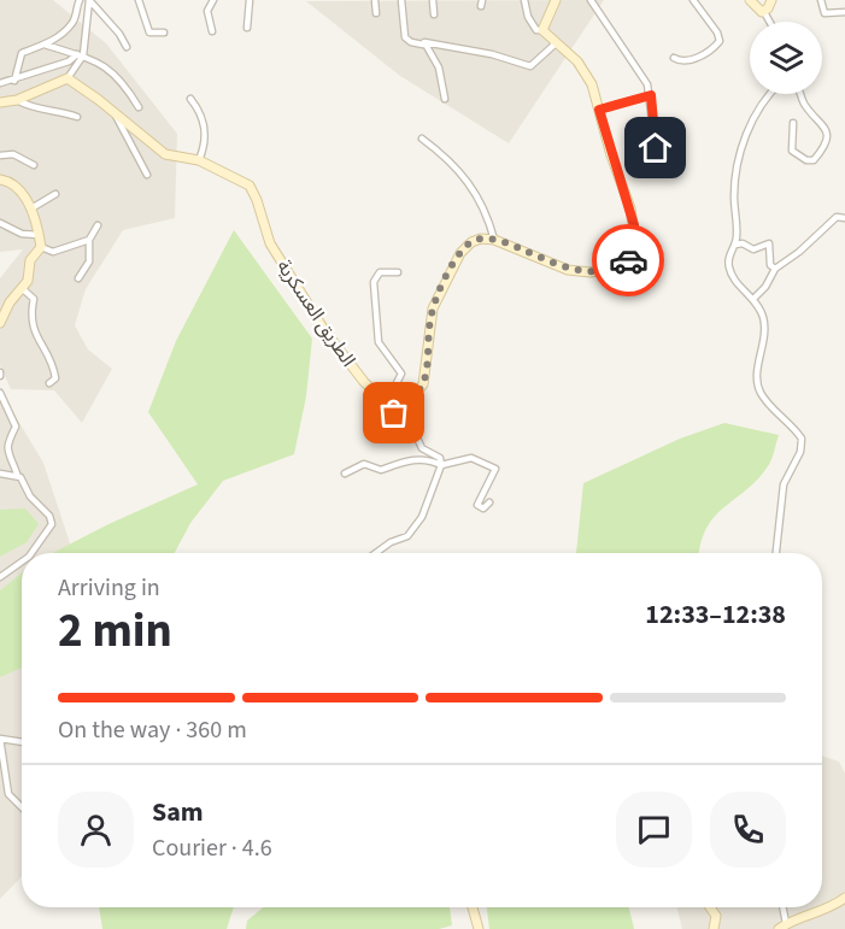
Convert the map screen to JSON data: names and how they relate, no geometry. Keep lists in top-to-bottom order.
{
  "streets": {
    "main road": ["الطريق العسكرية"]
  },
  "page": {
    "heading": ["2 min", "Arriving in", "12:33–12:38"],
    "panel": ["Sam", "Courier · 4.6"],
    "bar": "On the way · 360 m"
  }
}
